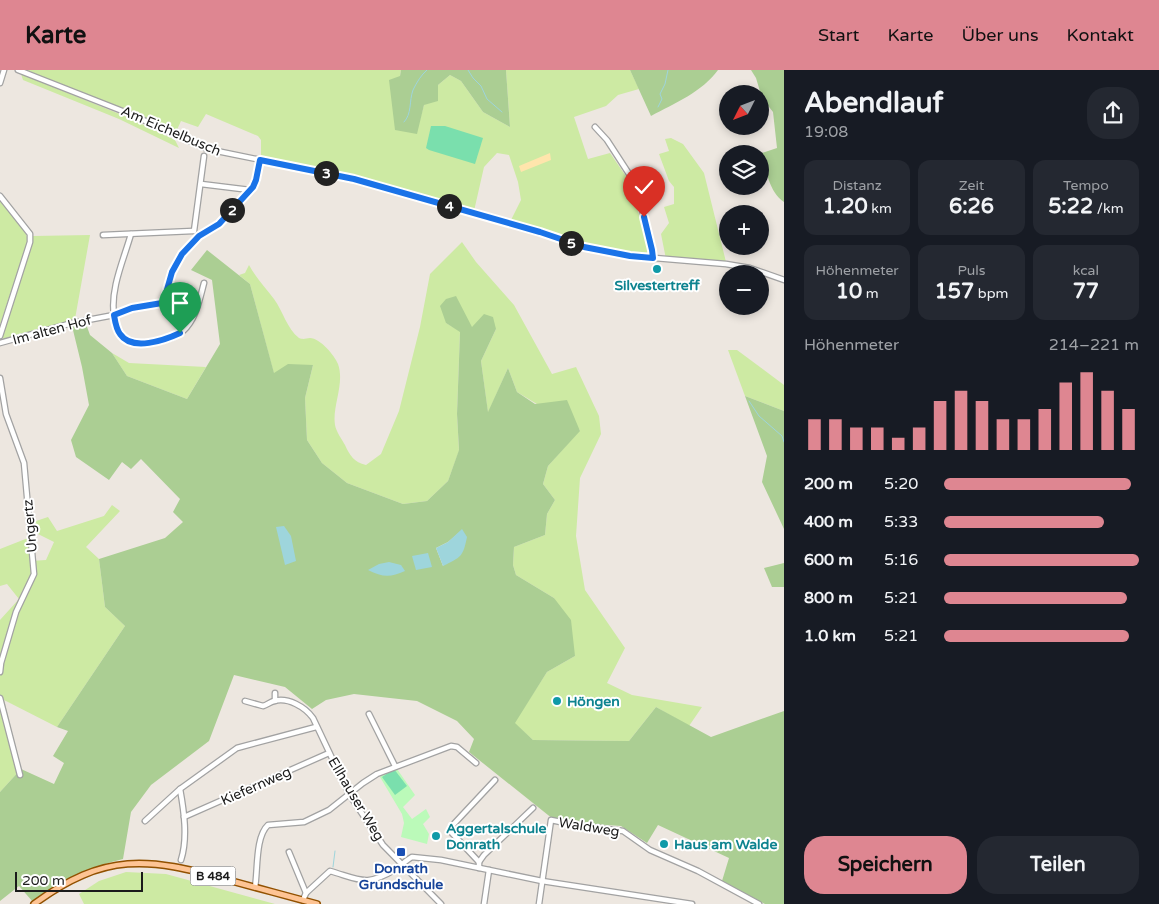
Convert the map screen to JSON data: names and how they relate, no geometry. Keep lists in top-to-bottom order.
{
  "streets": {
    "main road": ["B 484"],
    "street": [
      "Am Eichelbusch",
      "Im alten Hof",
      "Ungertz",
      "Kiefernweg",
      "Ellhauser Weg",
      "Waldweg"
    ]
  },
  "crossings": [
    ["Am Eichelbusch", "Im alten Hof"],
    ["Kiefernweg", "Ellhauser Weg"]
  ],
  "places": {
    "other": [
      "Silvestertreff",
      "Höngen",
      "Aggertalschule Donrath",
      "Haus am Walde"
    ],
    "transit": ["Donrath Grundschule"]
  },
  "scale_bar": "200 m",
  "north": "bottom left",
  "page": {
    "header": "Karte",
    "nav": [
      "Start",
      "Karte",
      "Über uns",
      "Kontakt"
    ],
    "heading": ["Abendlauf", "19:08"],
    "map_buttons": ["+", "−"],
    "stats": [
      ["Distanz", "1.20 km"],
      ["Zeit", "6:26"],
      ["Tempo", "5:22 /km"],
      ["Höhenmeter", "10 m"],
      ["Puls", "157 bpm"],
      ["kcal", "77"]
    ],
    "pins": [
      "3",
      "4",
      "2",
      "5"
    ],
    "chart": ["Höhenmeter", "214–221 m"],
    "list": [
      {
        "name": "200 m",
        "note": "5:20"
      },
      {
        "name": "400 m",
        "note": "5:33"
      },
      {
        "name": "600 m",
        "note": "5:16"
      },
      {
        "name": "800 m",
        "note": "5:21"
      },
      {
        "name": "1.0 km",
        "note": "5:21"
      }
    ],
    "buttons": ["Speichern", "Teilen"],
    "scale": "200 m"
  }
}
